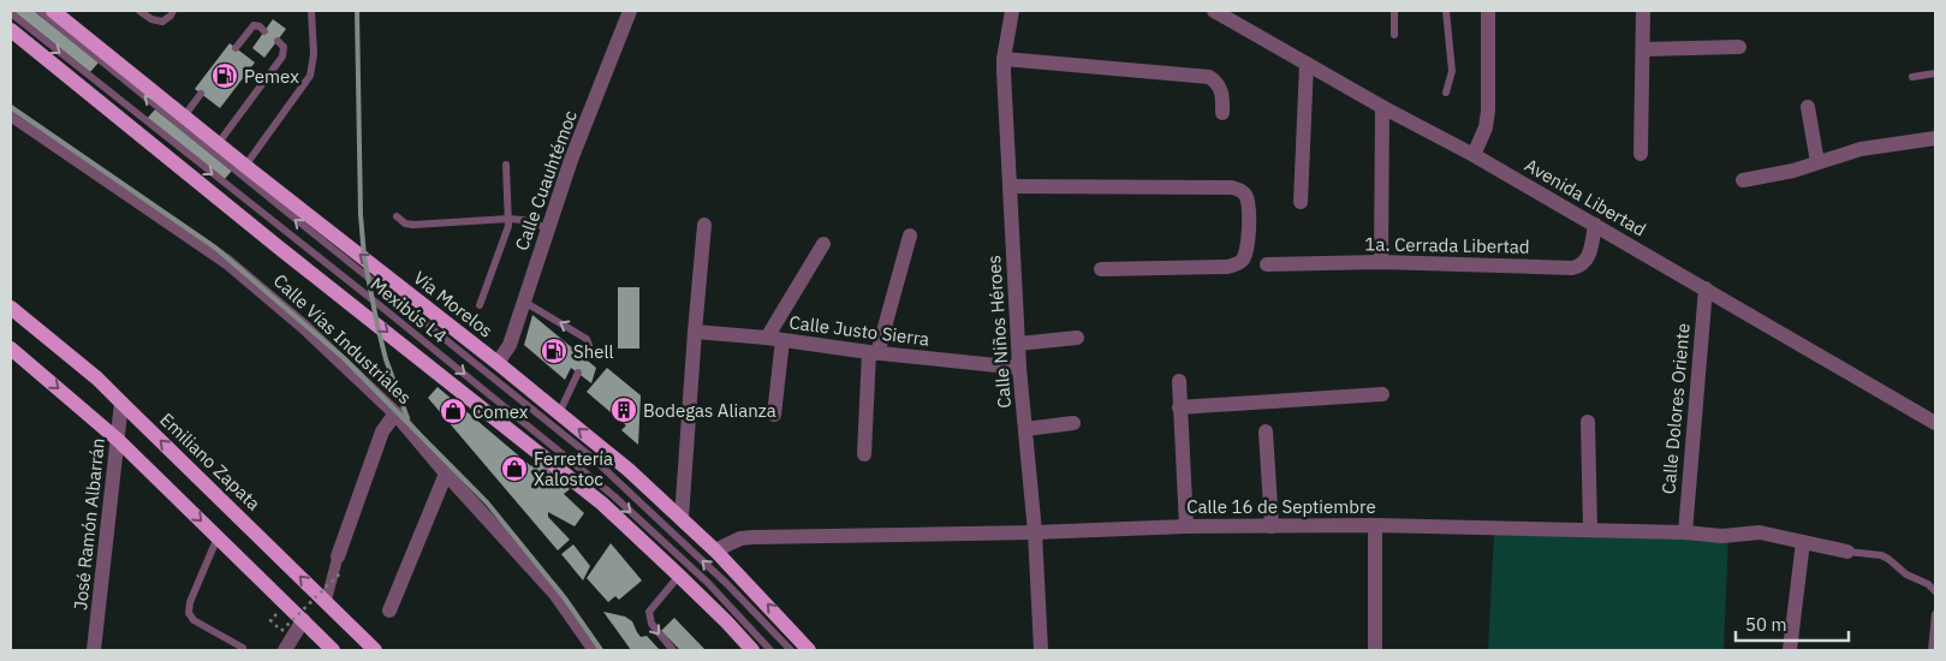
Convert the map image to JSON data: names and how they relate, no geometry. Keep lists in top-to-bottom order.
{
  "streets": {
    "main road": ["Vía Morelos", "Emiliano Zapata"],
    "street": [
      "Calle Cuauhtémoc",
      "Avenida Libertad",
      "1a. Cerrada Libertad",
      "Calle Justo Sierra",
      "Calle Niños Héroes",
      "Calle Vías Industriales",
      "Calle Dolores Oriente",
      "Calle 16 de Septiembre",
      "José Ramón Albarrán"
    ],
    "lane": ["Mexibús L4"]
  },
  "crossings": [
    ["Calle Cuauhtémoc", "Vía Morelos"],
    ["Avenida Libertad", "1a. Cerrada Libertad"],
    ["Avenida Libertad", "Calle Dolores Oriente"],
    ["Vía Morelos", "Calle 16 de Septiembre"],
    ["Calle Justo Sierra", "Calle Niños Héroes"],
    ["Calle Niños Héroes", "Calle 16 de Septiembre"],
    ["Calle Dolores Oriente", "Calle 16 de Septiembre"],
    ["Emiliano Zapata", "José Ramón Albarrán"]
  ],
  "places": {
    "fuel station": ["Pemex", "Shell"],
    "building": ["Bodegas Alianza"],
    "shop": ["Comex", "Ferretería Xalostoc"]
  },
  "scale_bar": "50 m"
}
